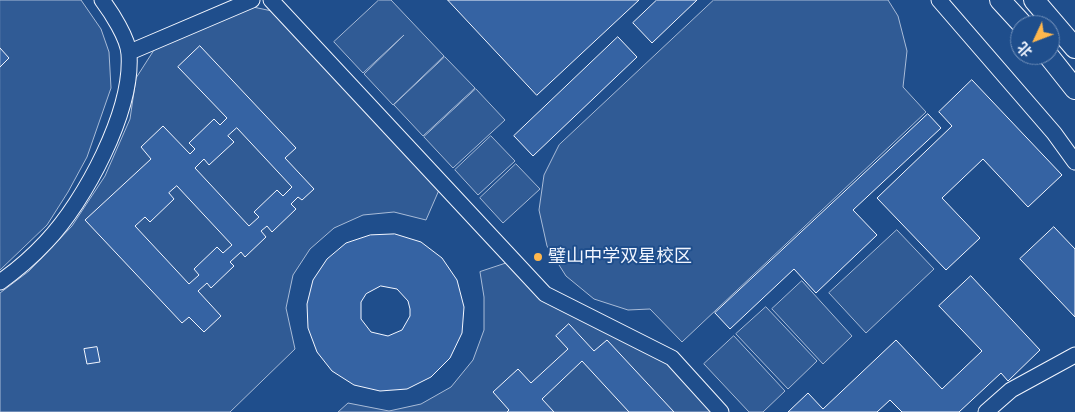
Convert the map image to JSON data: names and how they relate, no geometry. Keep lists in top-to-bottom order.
{
  "places": ["璧山中学双星校区"],
  "north": "bottom left"
}
